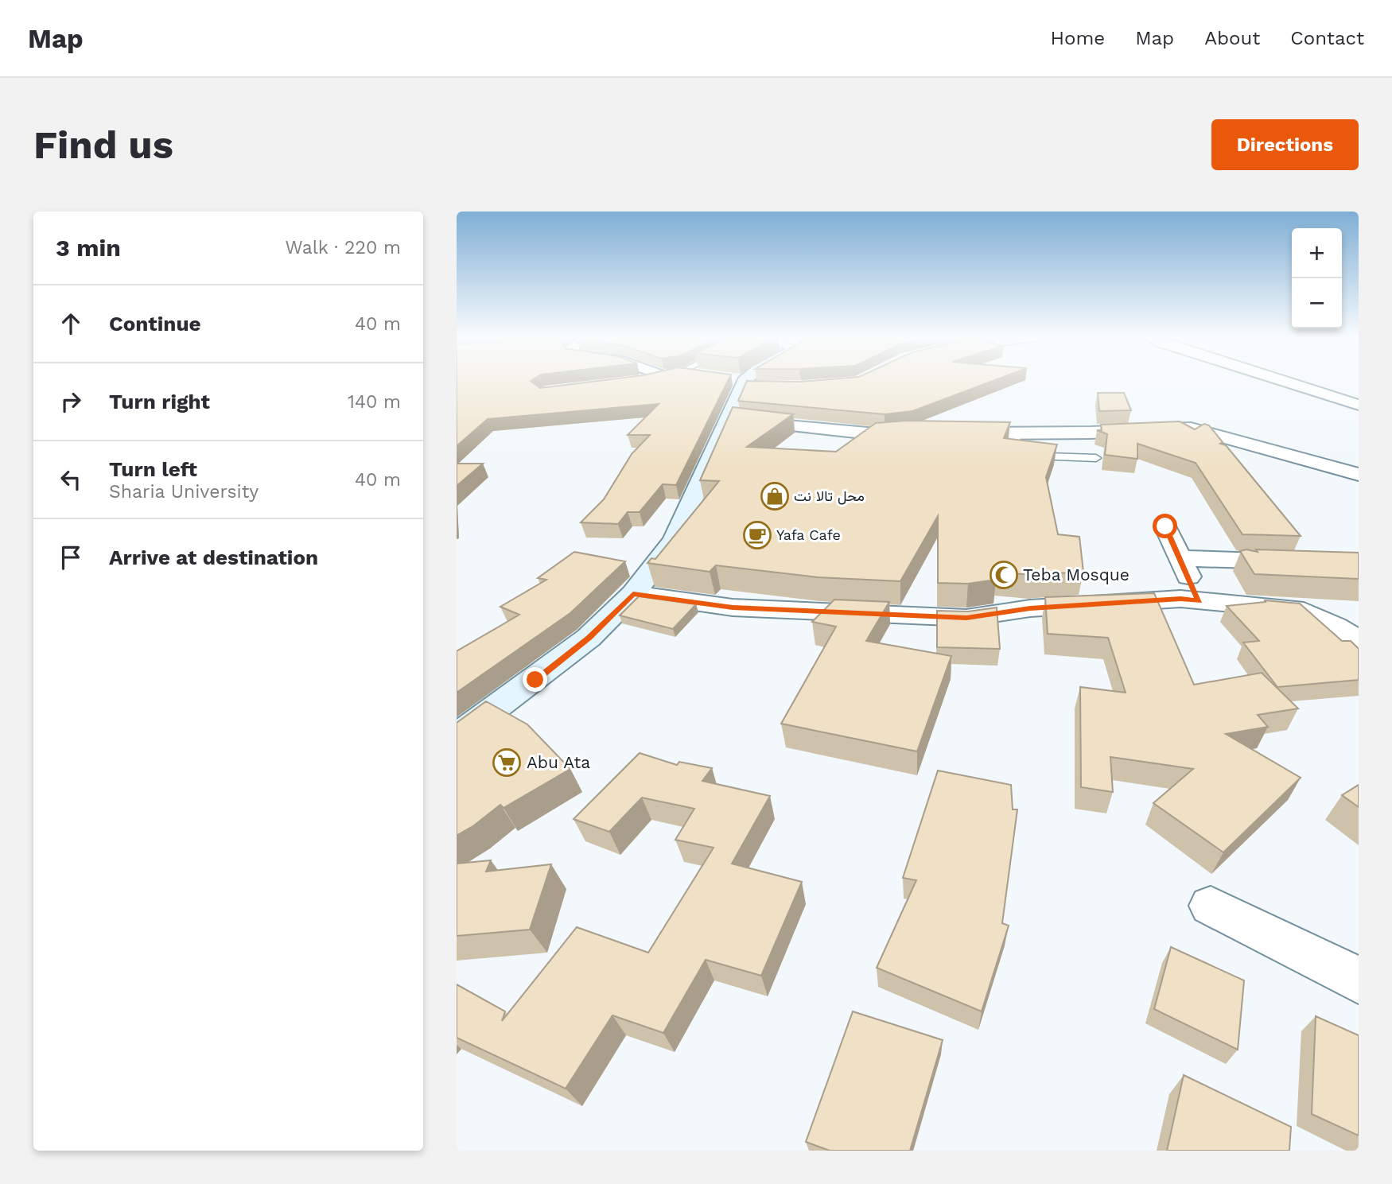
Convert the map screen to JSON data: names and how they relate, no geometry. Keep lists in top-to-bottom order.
{
  "places": {
    "shop": ["محل تالا نت"],
    "cafe": ["Yafa Cafe"],
    "mosque": ["Teba Mosque"],
    "supermarket": ["Abu Ata"]
  },
  "page": {
    "header": "Map",
    "nav": [
      "Home",
      "Map",
      "About",
      "Contact"
    ],
    "buttons": "Directions",
    "title": "Find us",
    "heading": ["3 min", "Walk · 220 m"],
    "map_buttons": ["+", "−"],
    "list": [
      ["Continue", "40 m"],
      ["Turn right", "140 m"],
      ["Turn left", "Sharia University", "40 m"],
      "Arrive at destination"
    ]
  }
}
